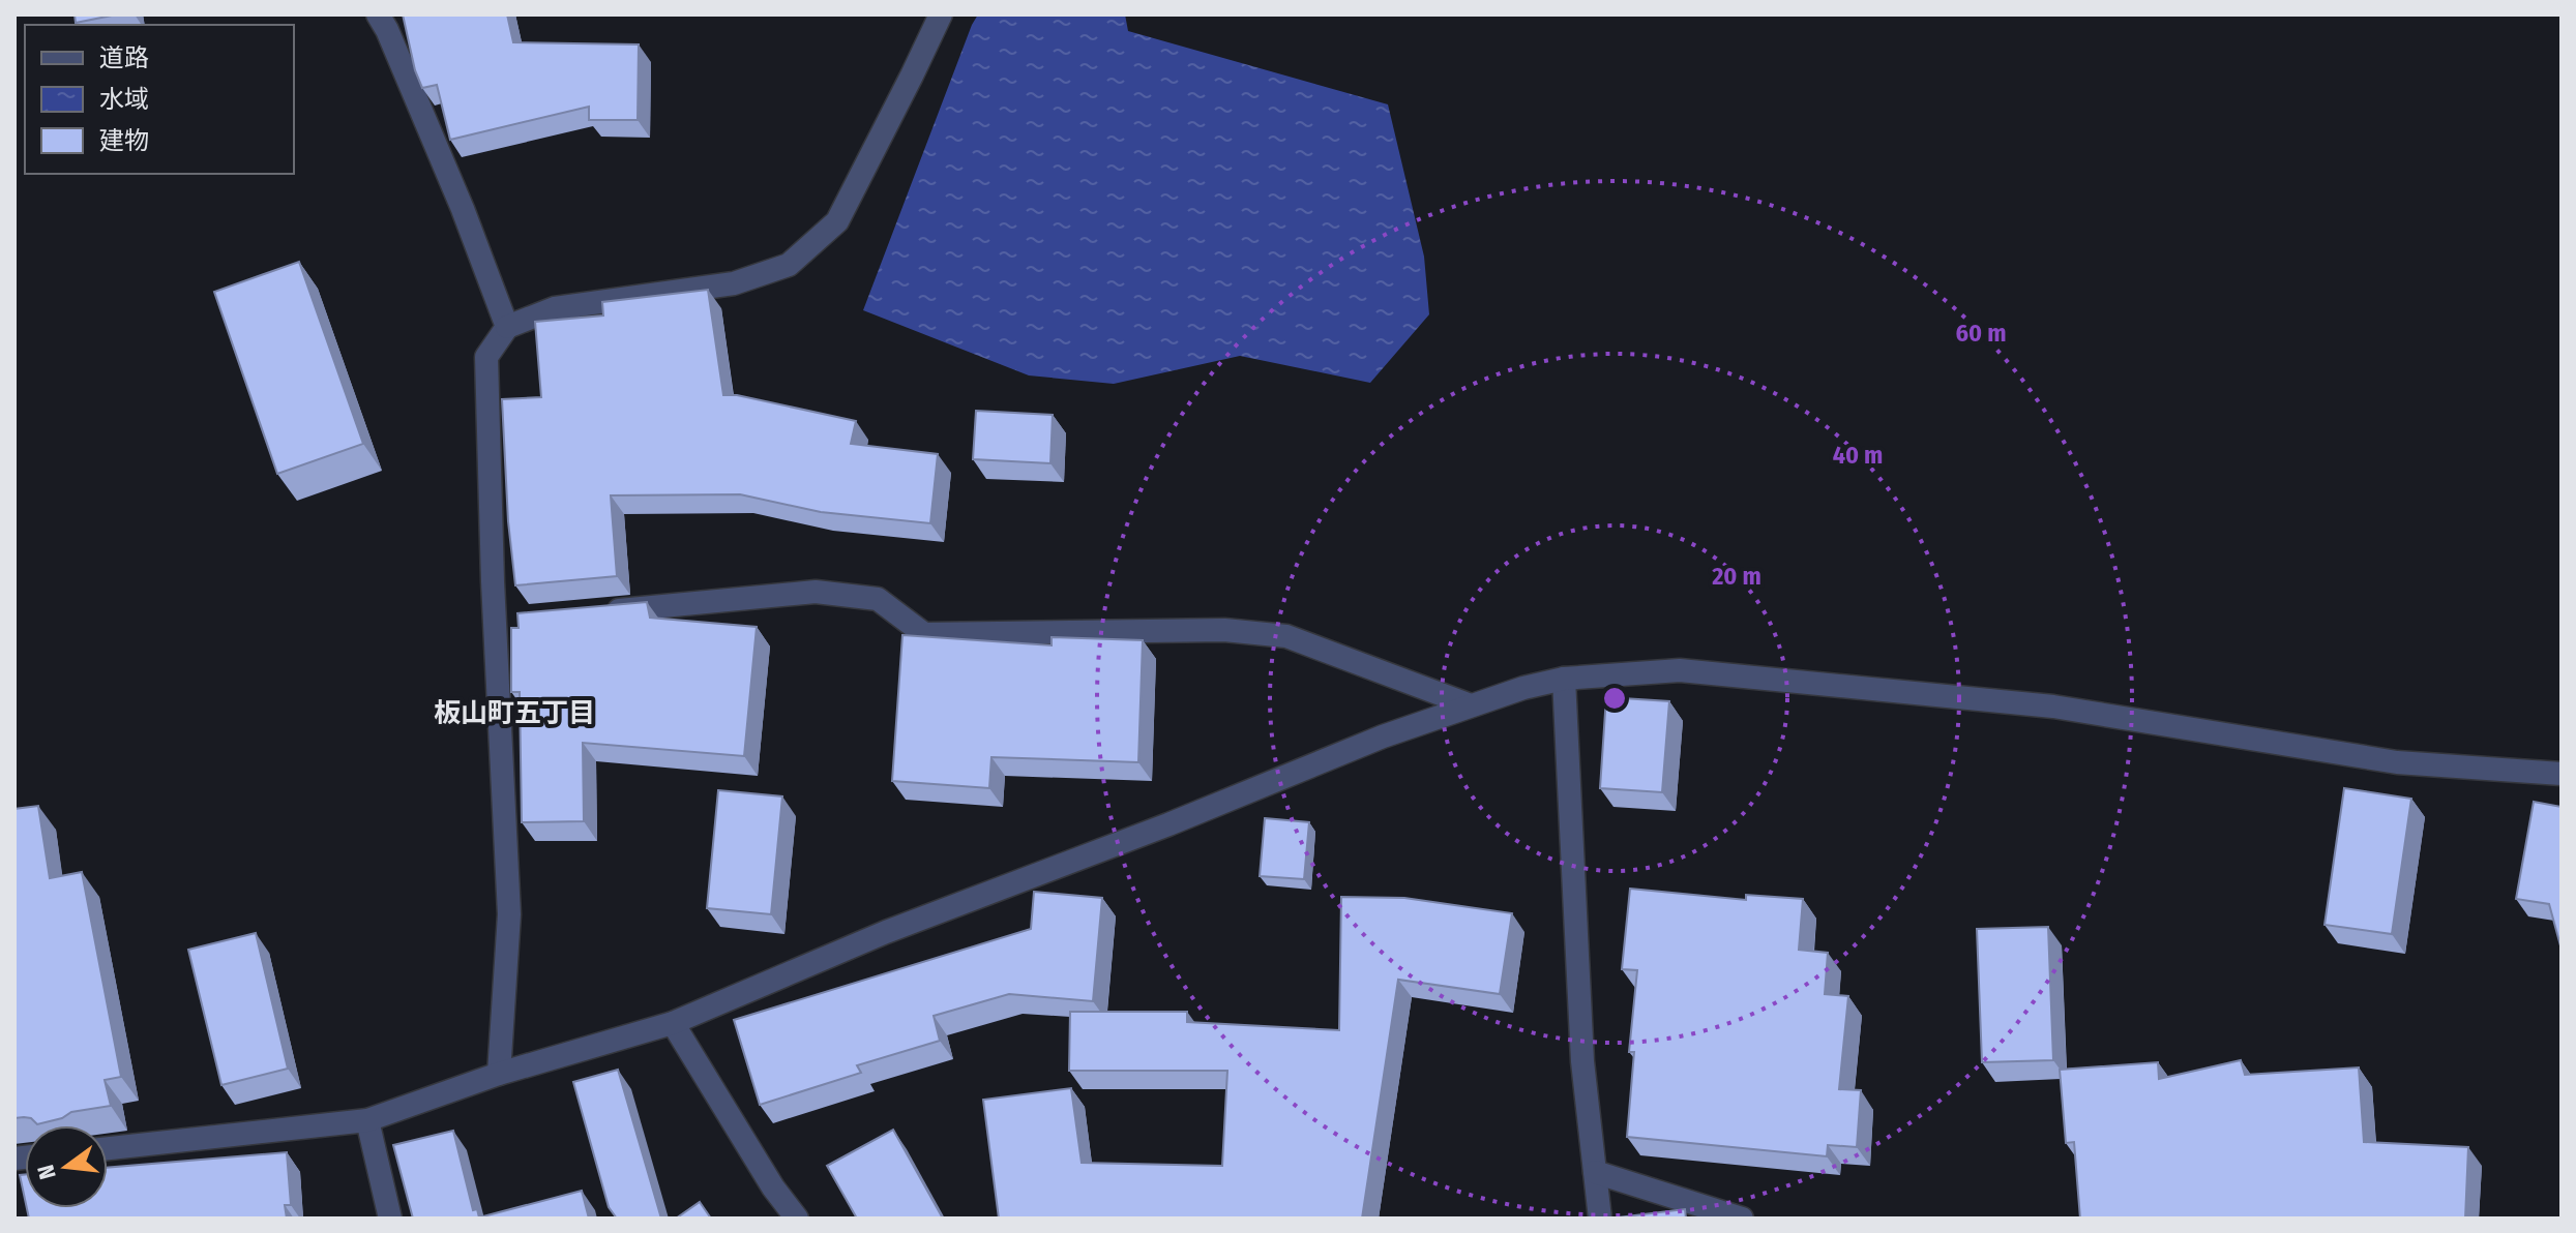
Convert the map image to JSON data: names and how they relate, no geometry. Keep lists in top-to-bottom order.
{
  "districts": ["板山町五丁目"],
  "legend": ["道路", "水域", "建物"],
  "north": "left",
  "rings": ["60 m", "40 m", "20 m"]
}
